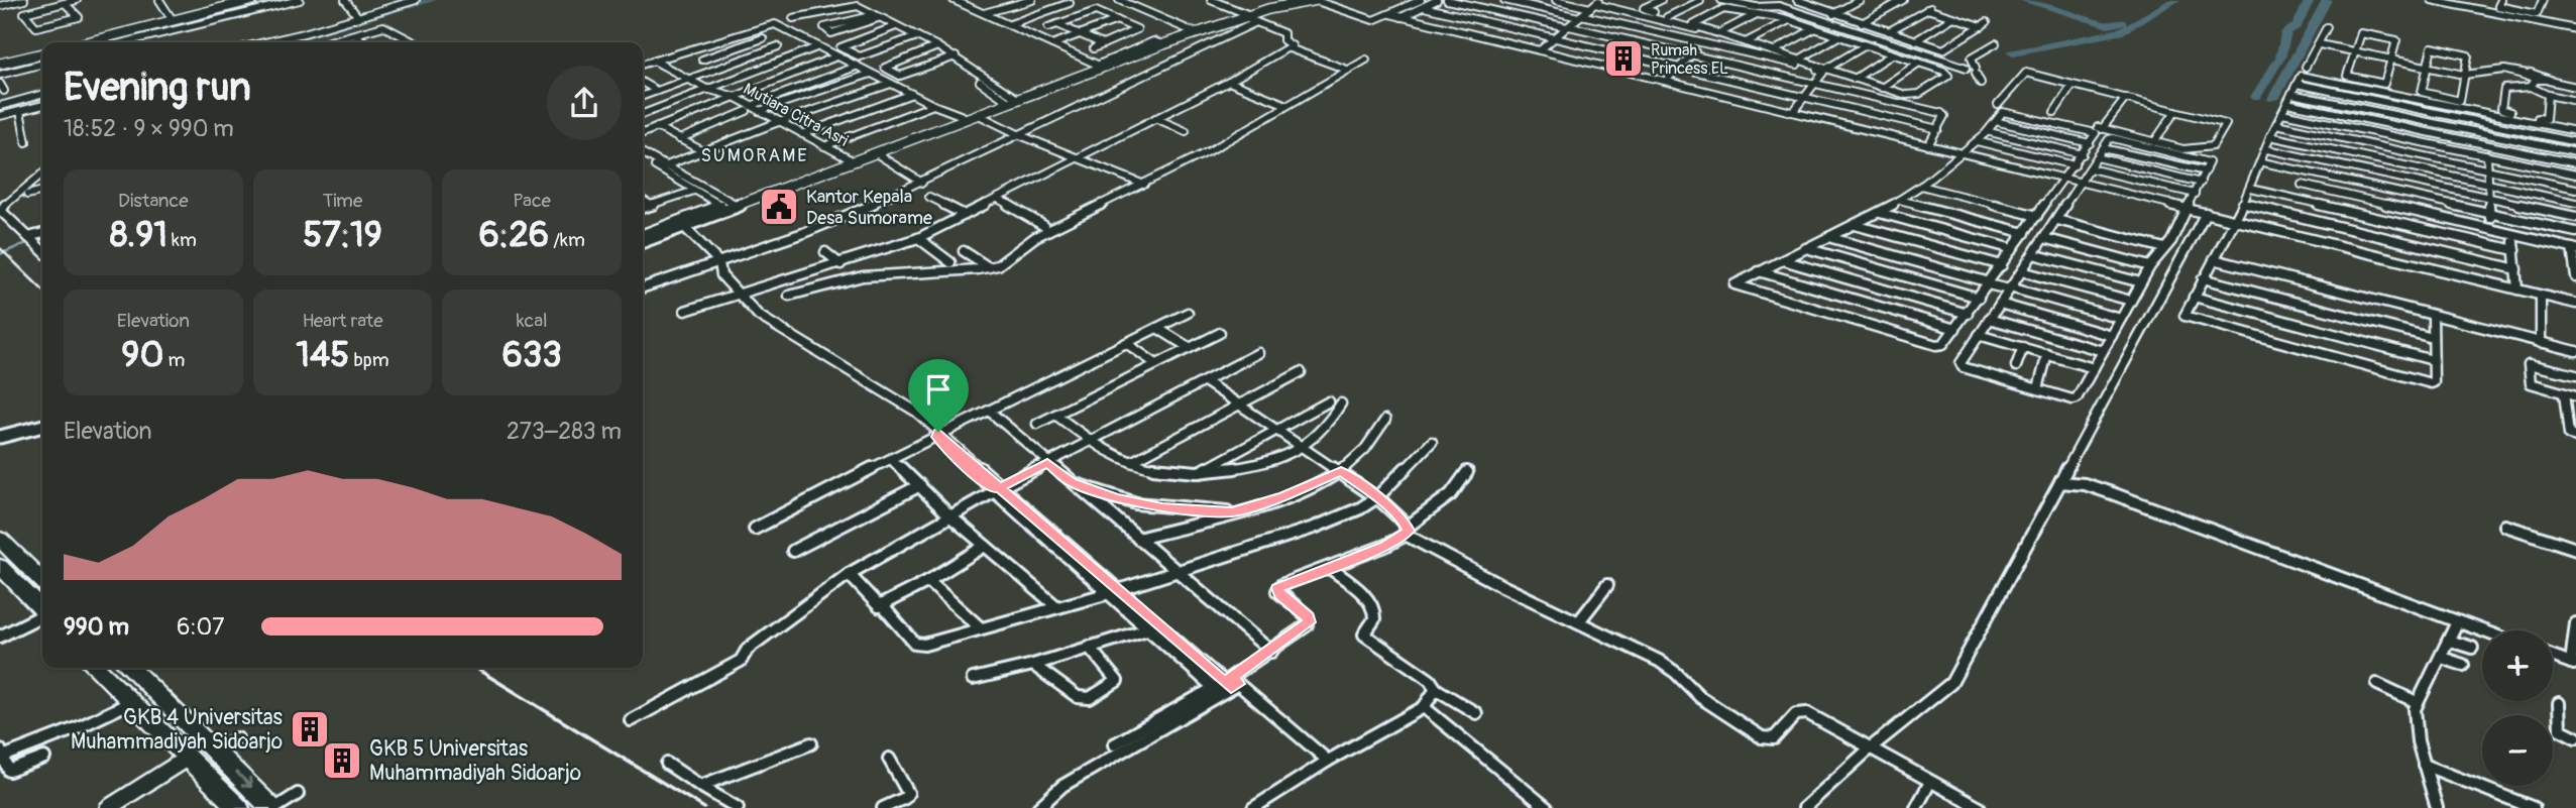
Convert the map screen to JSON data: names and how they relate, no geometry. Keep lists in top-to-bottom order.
{
  "streets": {
    "street": ["Mutiara Citra Asri"]
  },
  "districts": ["SUMORAME"],
  "places": {
    "building": ["Rumah Princess EL", "GKB 4 Universitas Muhammadiyah Sidoarjo", "GKB 5 Universitas Muhammadiyah Sidoarjo"],
    "public building": ["Kantor Kepala Desa Sumorame"]
  },
  "page": {
    "heading": ["Evening run", "18:52 · 9 × 990 m"],
    "stats": [
      ["Distance", "8.91 km"],
      ["Time", "57:19"],
      ["Pace", "6:26 /km"],
      ["Elevation", "90 m"],
      ["Heart rate", "145 bpm"],
      ["kcal", "633"]
    ],
    "chart": ["Elevation", "273–283 m"],
    "list": [
      {
        "name": "990 m",
        "note": "6:07"
      }
    ],
    "map_buttons": ["+", "−"]
  }
}
